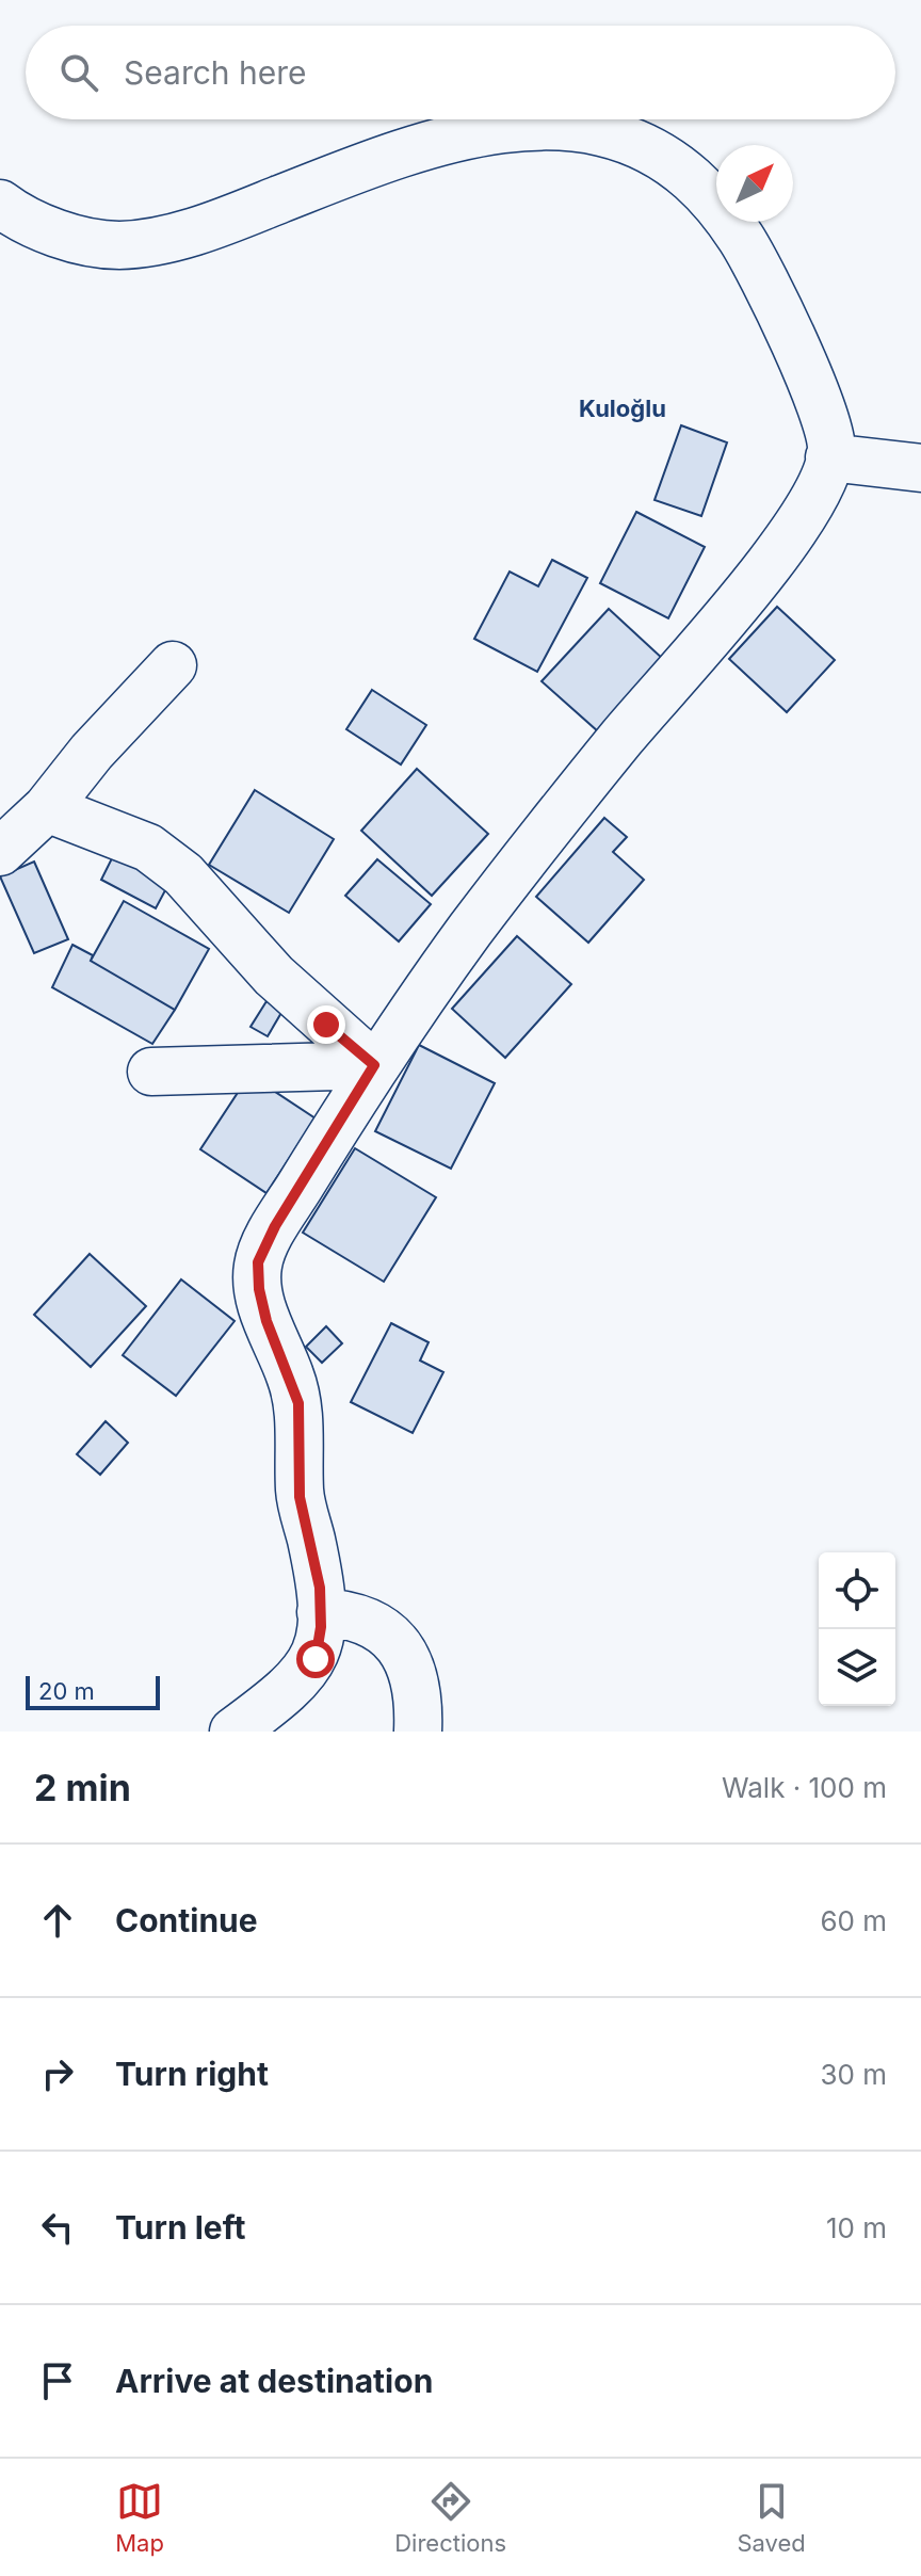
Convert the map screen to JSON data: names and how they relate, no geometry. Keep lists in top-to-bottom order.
{
  "districts": ["Kuloğlu"],
  "scale_bar": "20 m",
  "north": "top right",
  "page": {
    "search": "Search here",
    "scale": "20 m",
    "heading": ["2 min", "Walk · 100 m"],
    "list": [
      ["Continue", "60 m"],
      ["Turn right", "30 m"],
      ["Turn left", "10 m"],
      "Arrive at destination"
    ],
    "nav": ["Map", "Directions", "Saved"]
  }
}
